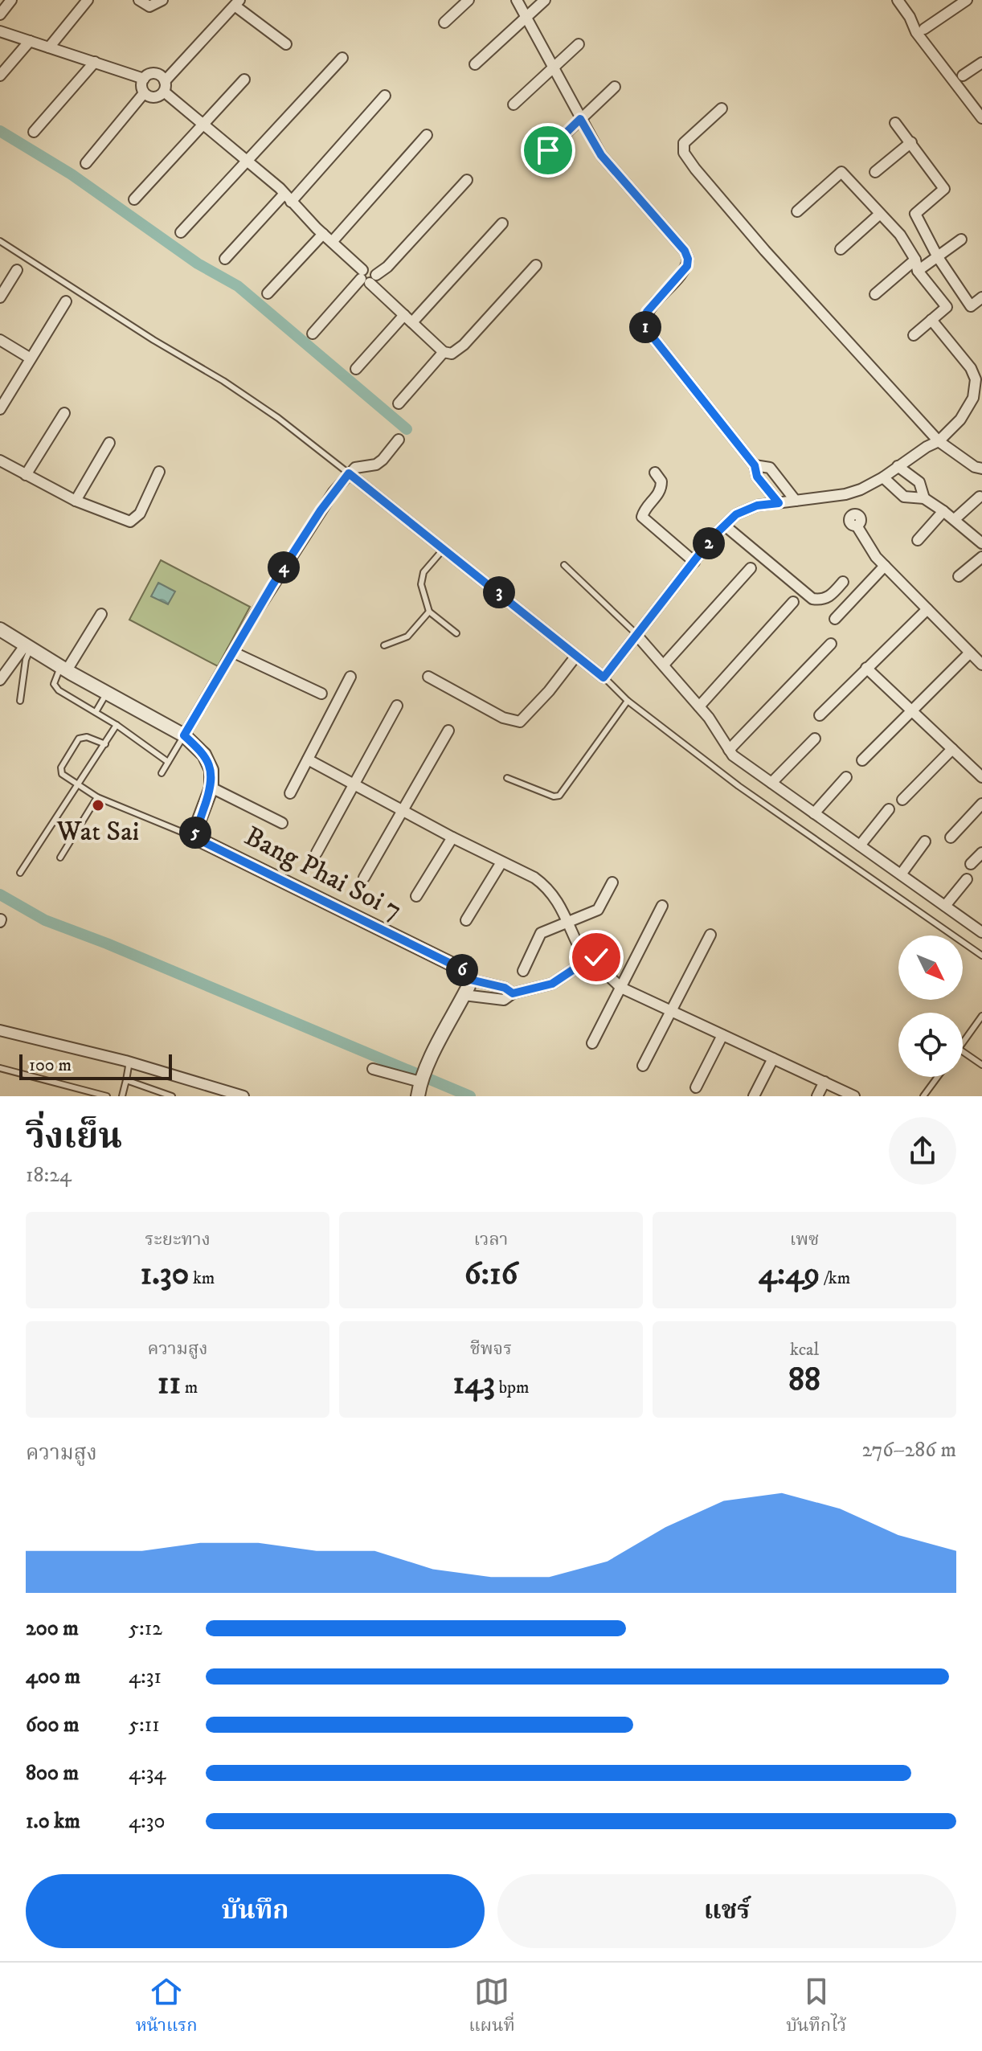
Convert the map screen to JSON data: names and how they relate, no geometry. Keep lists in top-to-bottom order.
{
  "streets": {
    "street": ["Bang Phai Soi 7"]
  },
  "places": ["Wat Sai"],
  "scale_bar": "100 m",
  "north": "bottom right",
  "page": {
    "pins": [
      "1",
      "2",
      "4",
      "3",
      "5",
      "6"
    ],
    "scale": "100 m",
    "heading": ["วิ่งเย็น", "18:24"],
    "stats": [
      ["ระยะทาง", "1.30 km"],
      ["เวลา", "6:16"],
      ["เพซ", "4:49 /km"],
      ["ความสูง", "11 m"],
      ["ชีพจร", "143 bpm"],
      ["kcal", "88"]
    ],
    "chart": ["ความสูง", "276–286 m"],
    "list": [
      {
        "name": "200 m",
        "note": "5:12"
      },
      {
        "name": "400 m",
        "note": "4:31"
      },
      {
        "name": "600 m",
        "note": "5:11"
      },
      {
        "name": "800 m",
        "note": "4:34"
      },
      {
        "name": "1.0 km",
        "note": "4:30"
      }
    ],
    "buttons": ["บันทึก", "แชร์"],
    "tabs": ["หน้าแรก", "แผนที่", "บันทึกไว้"]
  }
}
